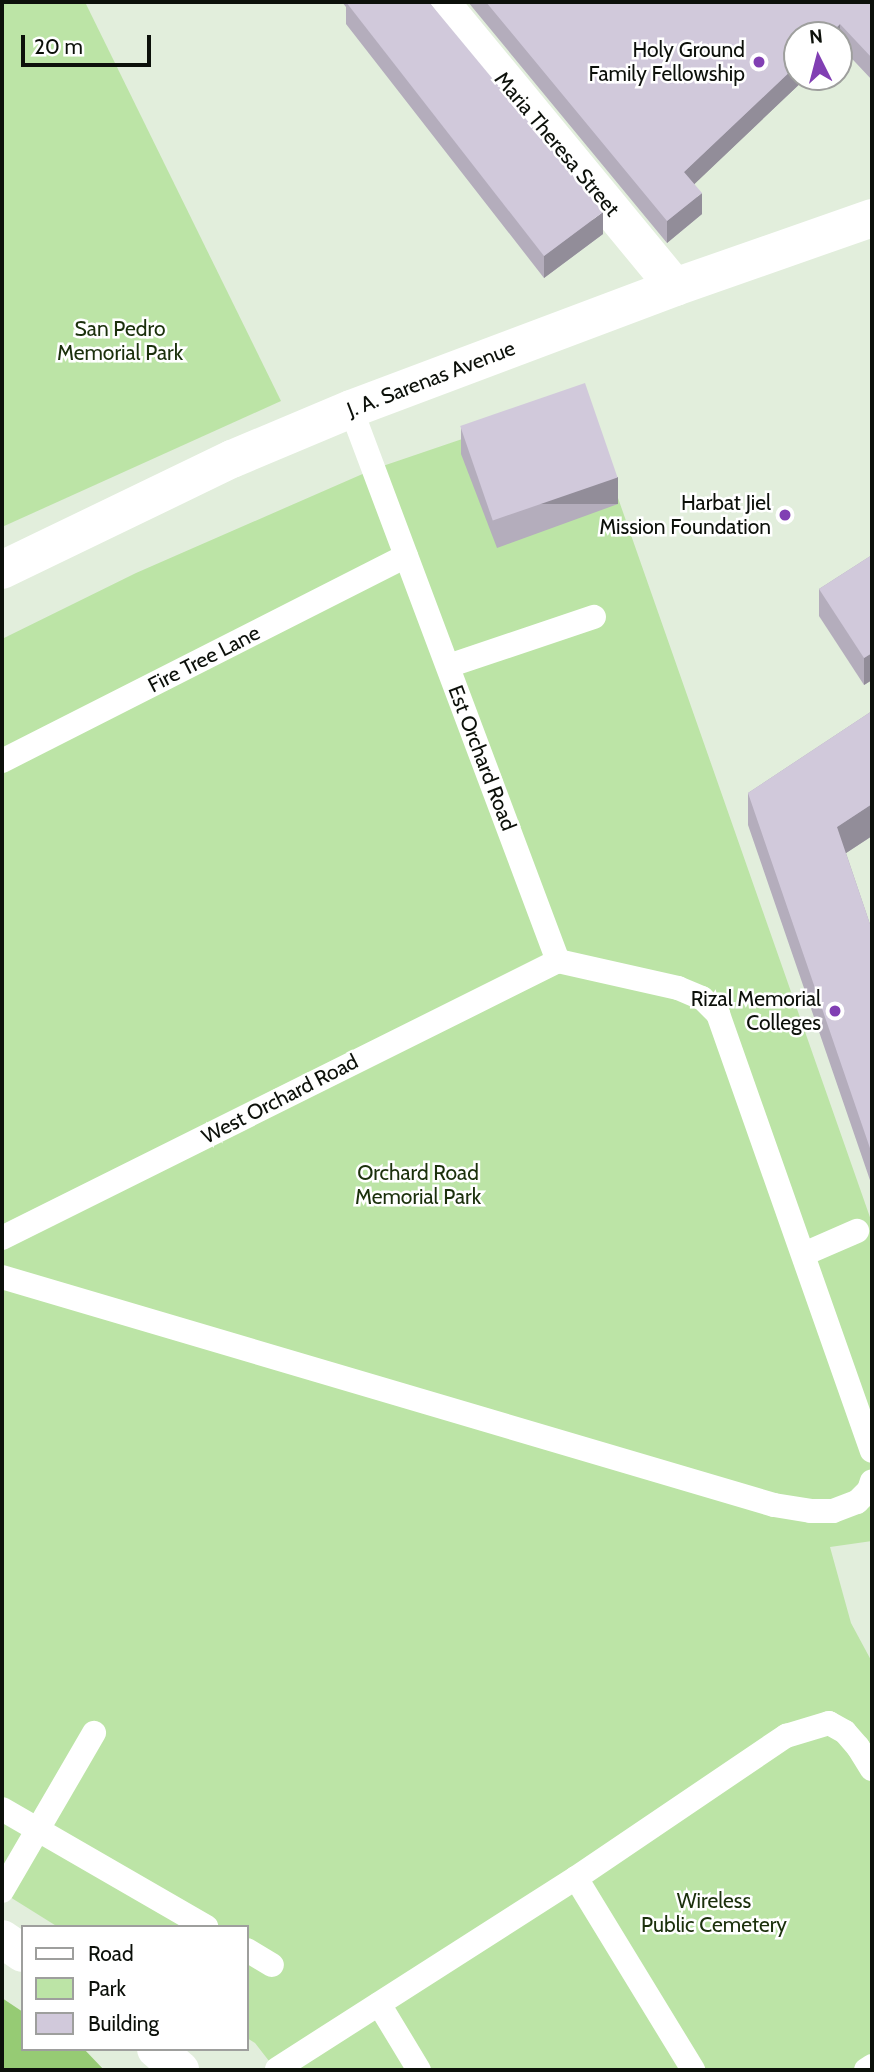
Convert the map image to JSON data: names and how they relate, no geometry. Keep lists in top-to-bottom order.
{
  "streets": {
    "main road": ["Maria Theresa Street", "J. A. Sarenas Avenue"],
    "lane": ["Fire Tree Lane", "Est Orchard Road", "West Orchard Road"]
  },
  "crossings": [
    ["Maria Theresa Street", "J. A. Sarenas Avenue"],
    ["J. A. Sarenas Avenue", "Est Orchard Road"],
    ["Fire Tree Lane", "Est Orchard Road"],
    ["Est Orchard Road", "West Orchard Road"]
  ],
  "parks": ["San Pedro Memorial Park", "Orchard Road Memorial Park", "Wireless Public Cemetery"],
  "places": ["Holy Ground Family Fellowship", "Harbat Jiel Mission Foundation", "Rizal Memorial Colleges"],
  "legend": ["Road", "Park", "Building"],
  "scale_bar": "20 m",
  "north": "top"
}
